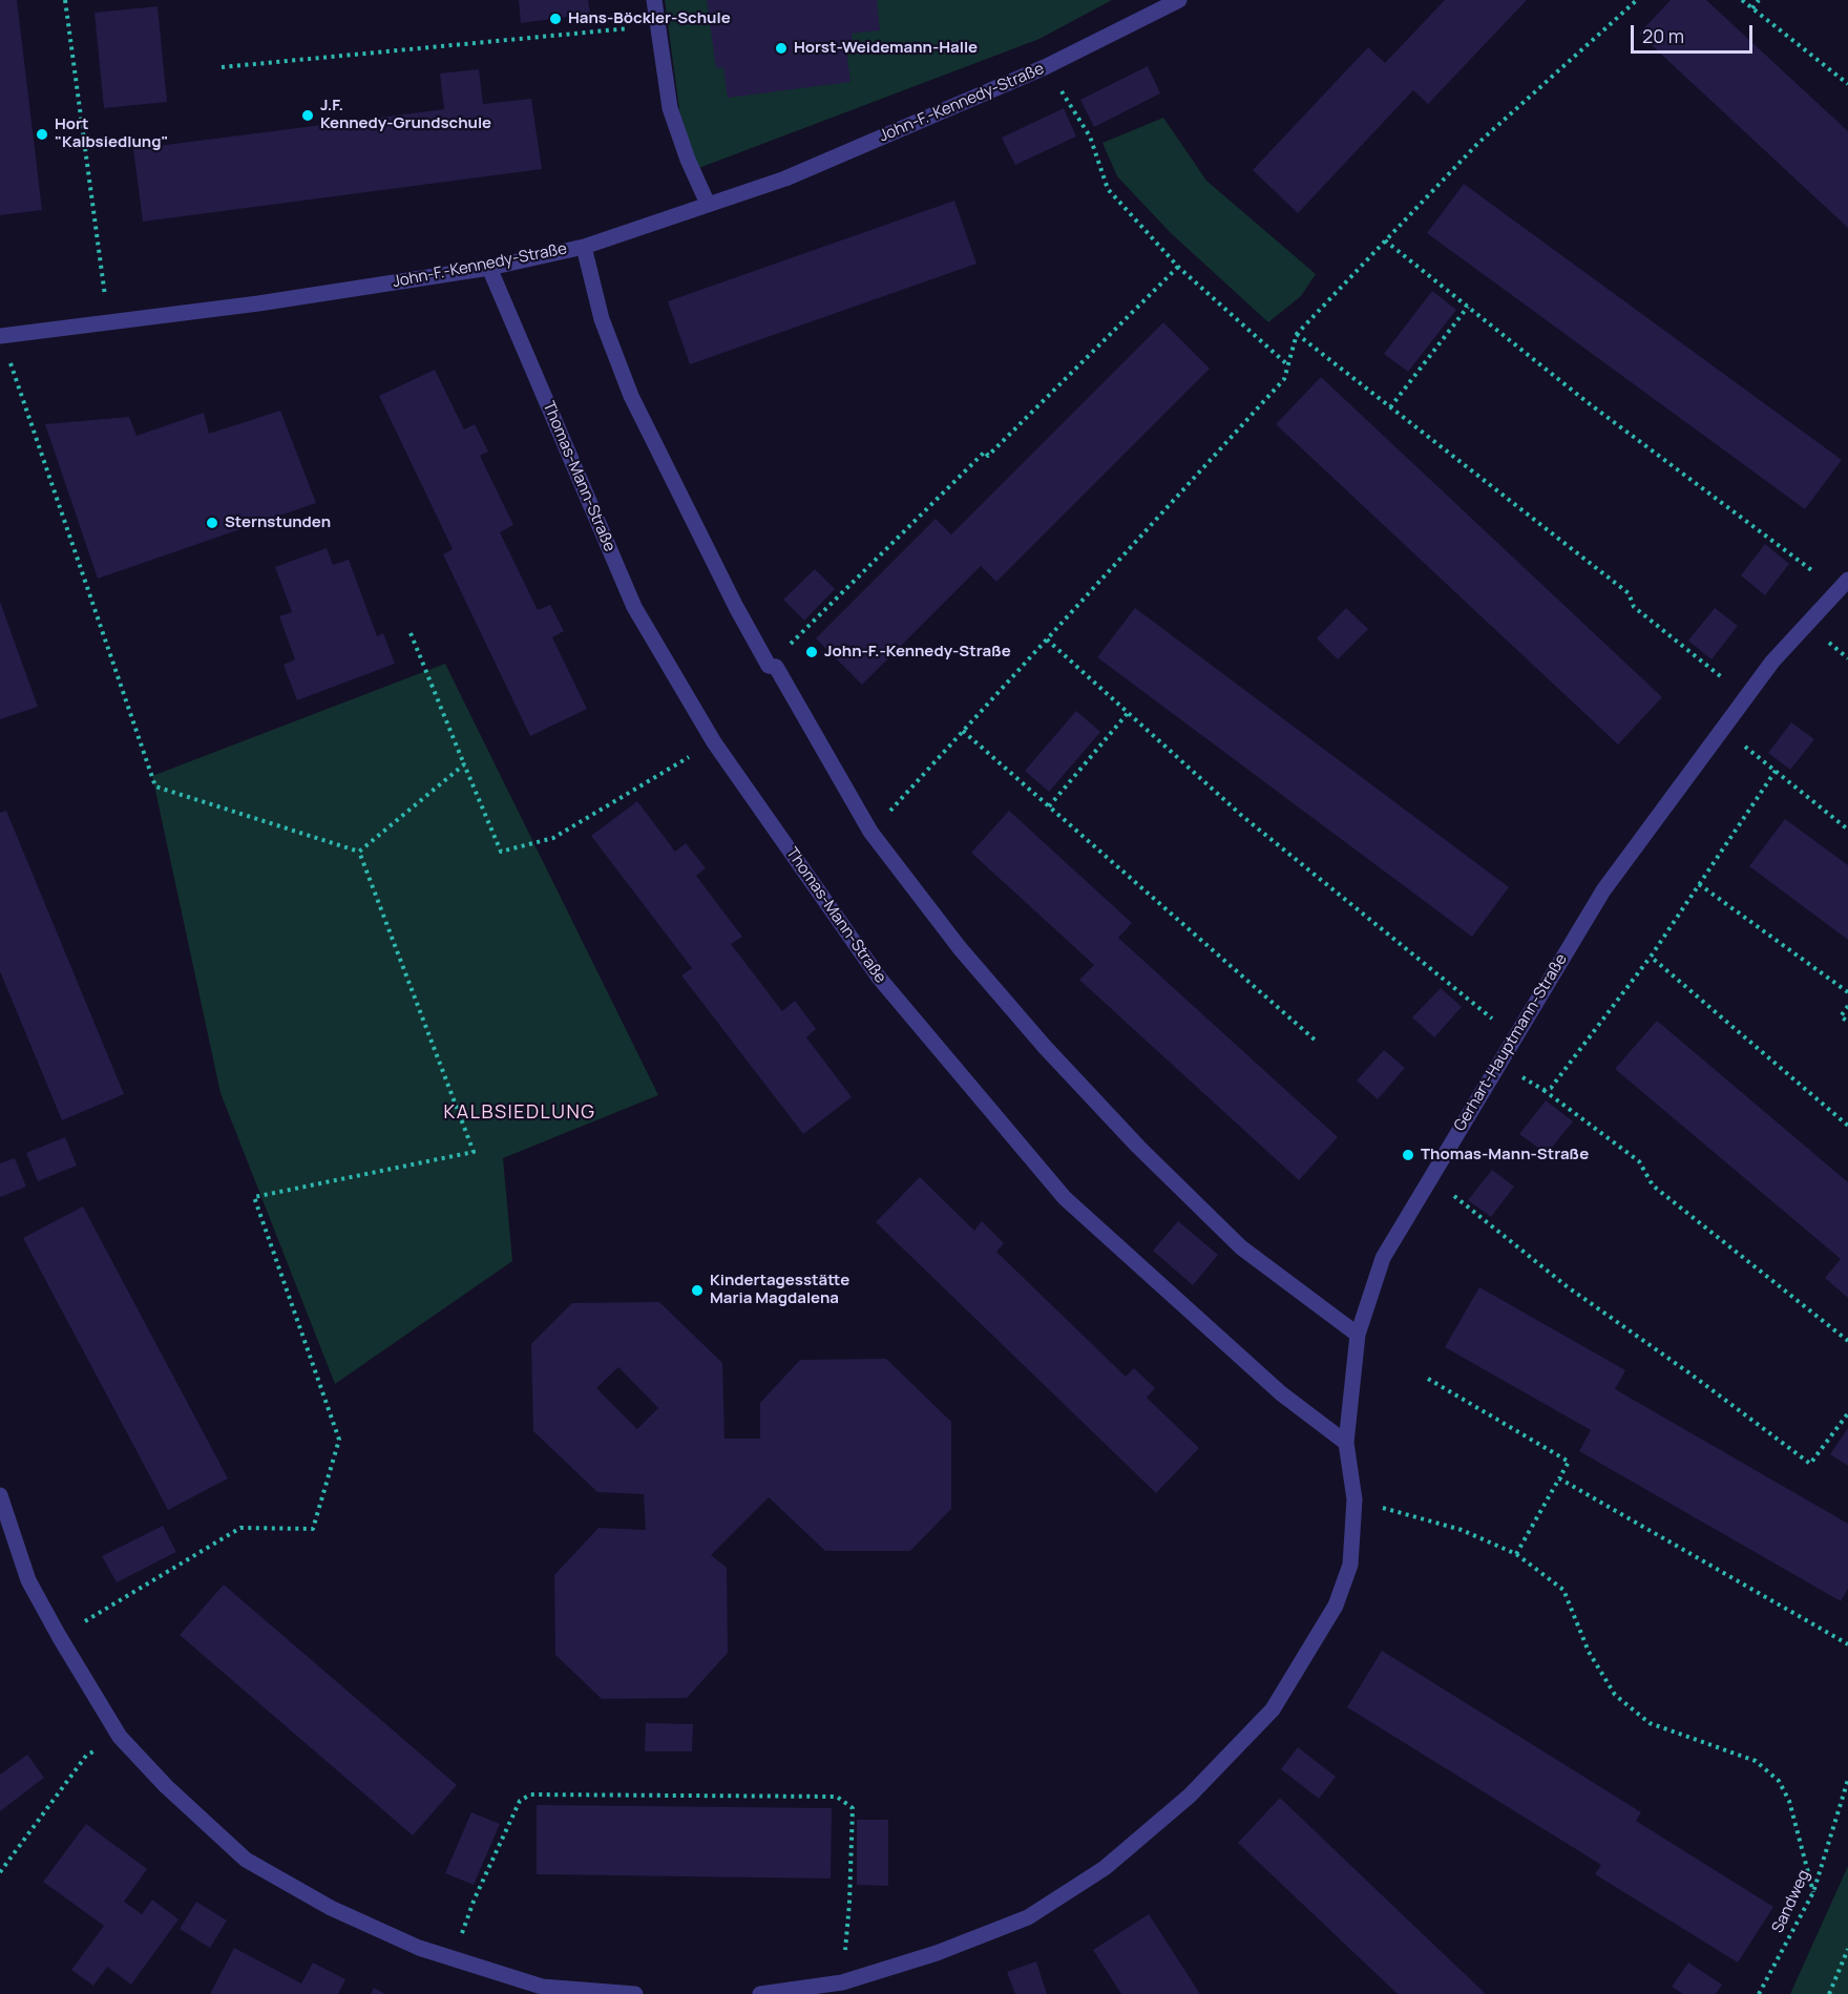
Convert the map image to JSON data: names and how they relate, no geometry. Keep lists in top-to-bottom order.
{
  "streets": {
    "street": ["John-F.-Kennedy-Straße", "Thomas-Mann-Straße", "Gerhart-Hauptmann-Straße"],
    "path": ["Sandweg"]
  },
  "crossings": [
    ["John-F.-Kennedy-Straße", "Thomas-Mann-Straße"],
    ["Thomas-Mann-Straße", "Gerhart-Hauptmann-Straße"]
  ],
  "districts": ["KALBSIEDLUNG"],
  "places": [
    "Hans-Böckler-Schule",
    "Horst-Weidemann-Halle",
    "J.F. Kennedy-Grundschule",
    "Hort \"Kalbsiedlung\"",
    "Sternstunden",
    "John-F.-Kennedy-Straße",
    "Thomas-Mann-Straße",
    "Kindertagesstätte Maria Magdalena"
  ],
  "scale_bar": "20 m"
}
